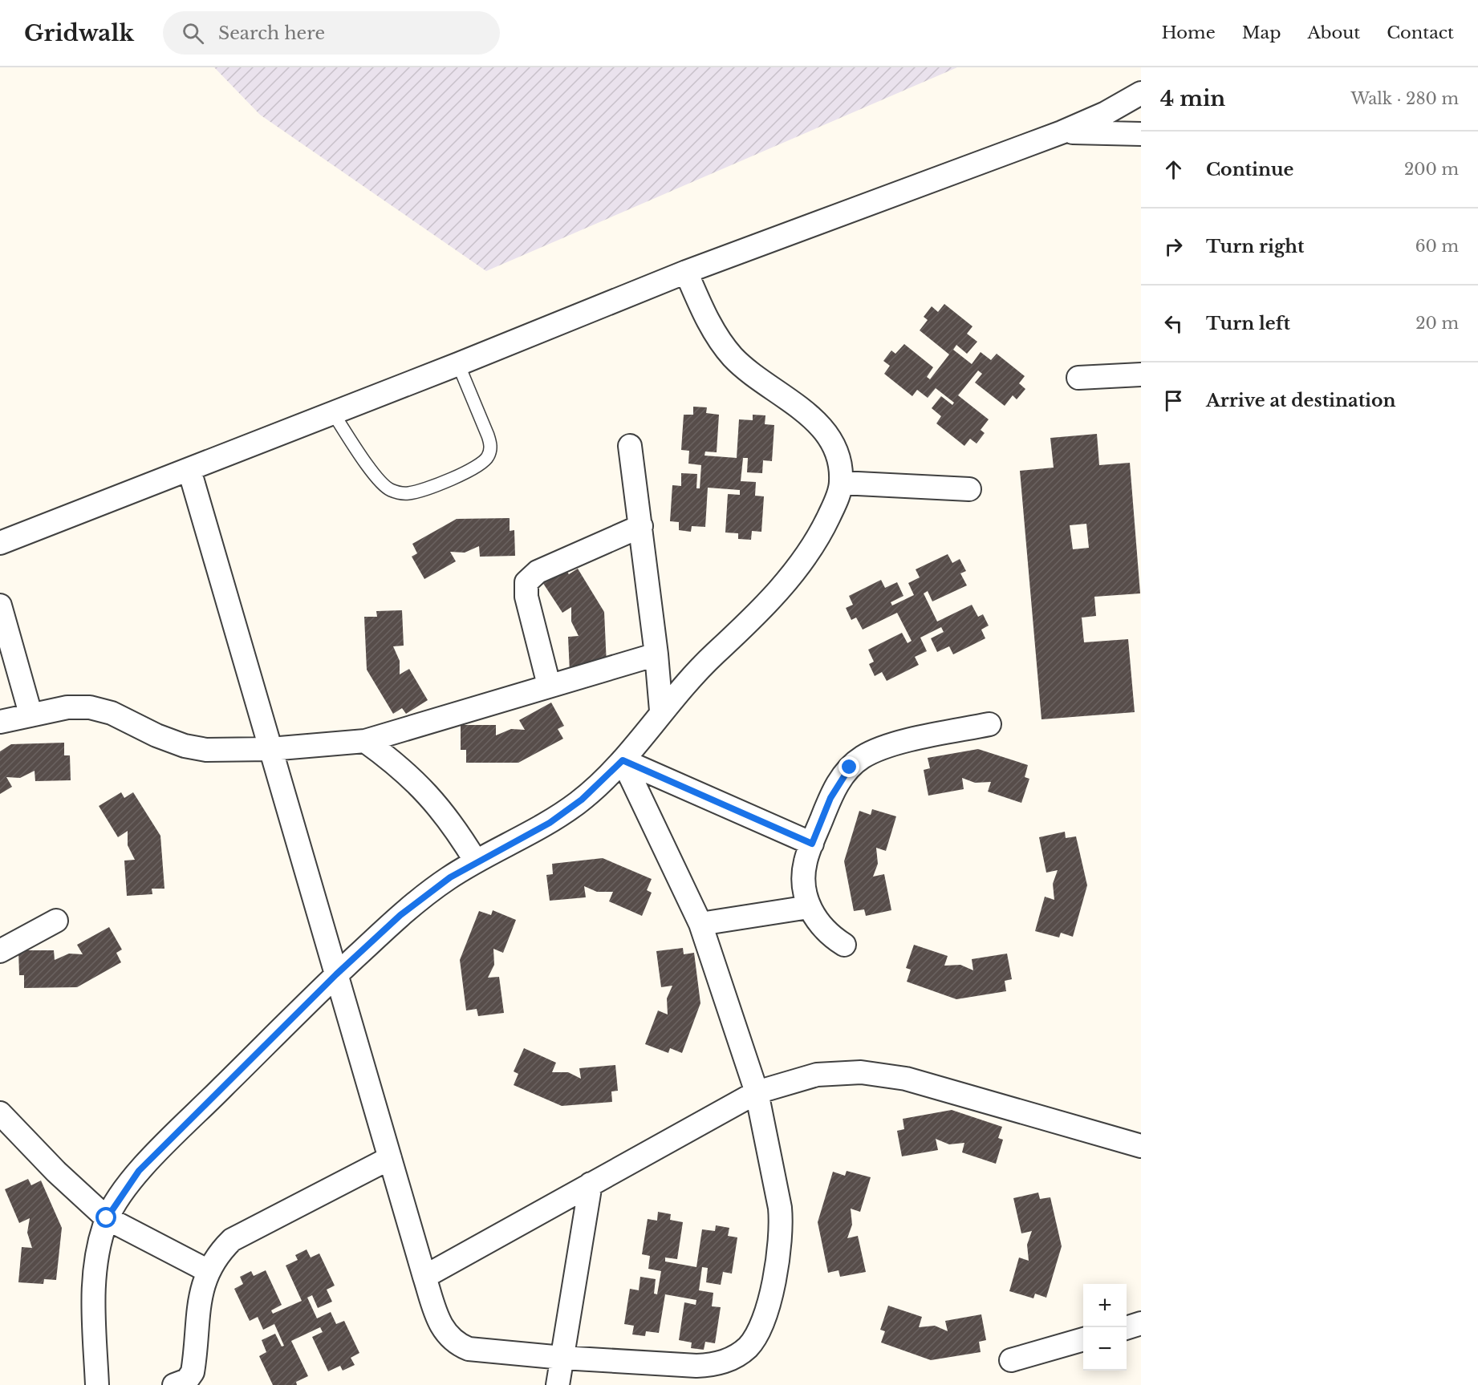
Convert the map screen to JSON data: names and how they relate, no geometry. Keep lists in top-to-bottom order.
{
  "page": {
    "header": "Gridwalk",
    "search": "Search here",
    "nav": [
      "Home",
      "Map",
      "About",
      "Contact"
    ],
    "heading": ["4 min", "Walk · 280 m"],
    "list": [
      ["Continue", "200 m"],
      ["Turn right", "60 m"],
      ["Turn left", "20 m"],
      "Arrive at destination"
    ],
    "map_buttons": ["+", "−"]
  }
}
